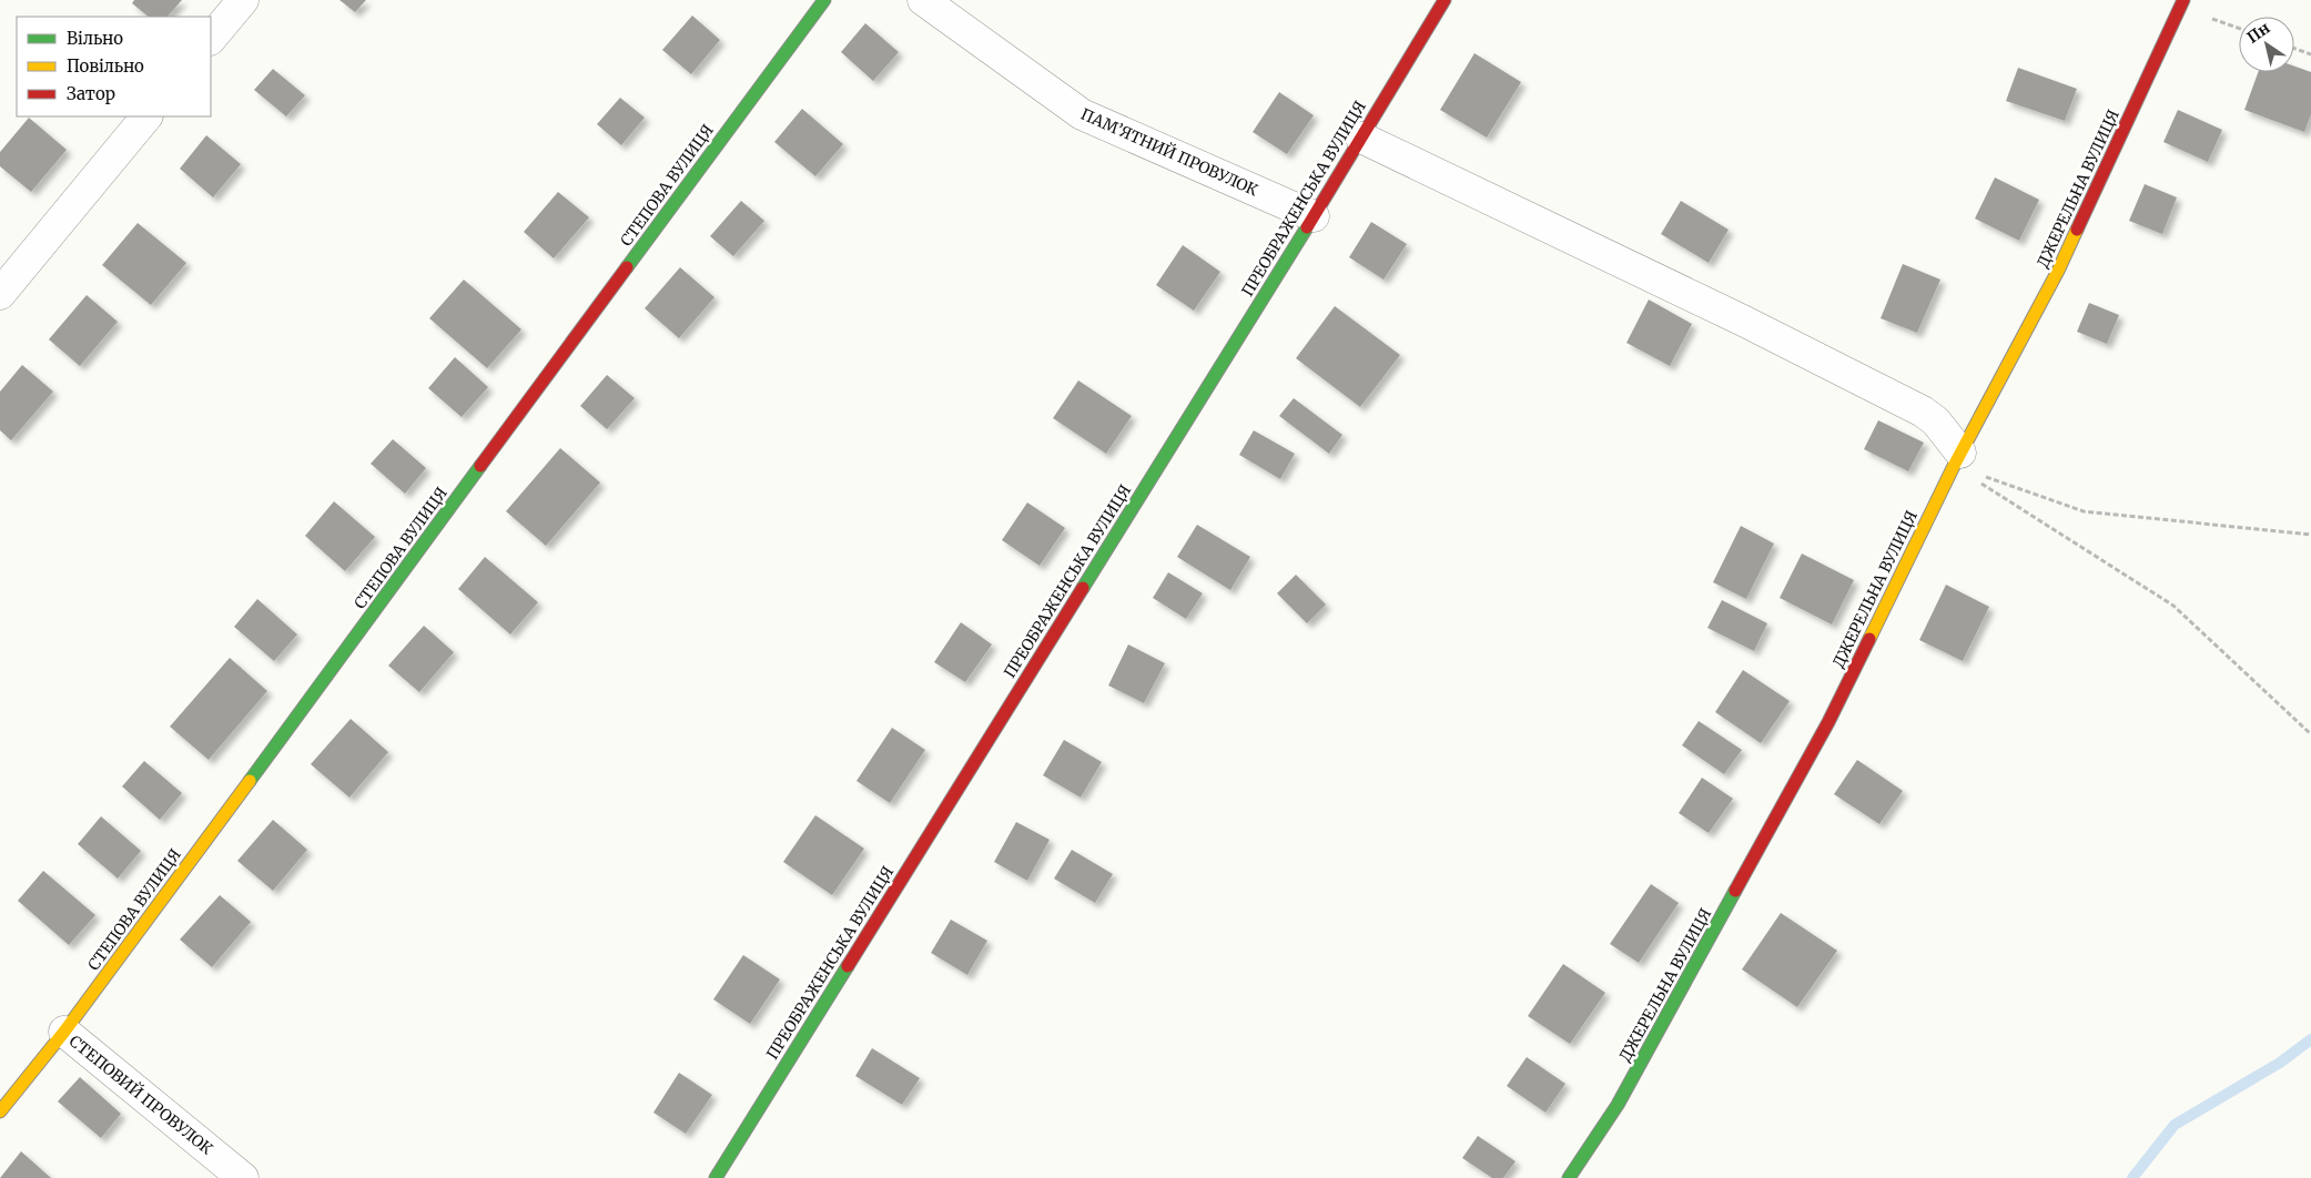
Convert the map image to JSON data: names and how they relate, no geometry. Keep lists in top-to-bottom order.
{
  "streets": {
    "street": [
      "ПАМ’ЯТНИЙ ПРОВУЛОК",
      "СТЕПОВА ВУЛИЦЯ",
      "ДЖЕРЕЛЬНА ВУЛИЦЯ",
      "ПРЕОБРАЖЕНСЬКА ВУЛИЦЯ",
      "СТЕПОВИЙ ПРОВУЛОК"
    ]
  },
  "crossings": [
    ["ПАМ’ЯТНИЙ ПРОВУЛОК", "ПРЕОБРАЖЕНСЬКА ВУЛИЦЯ"],
    ["СТЕПОВА ВУЛИЦЯ", "СТЕПОВИЙ ПРОВУЛОК"]
  ],
  "legend": ["Вільно", "Повільно", "Затор"],
  "north": "top left"
}
